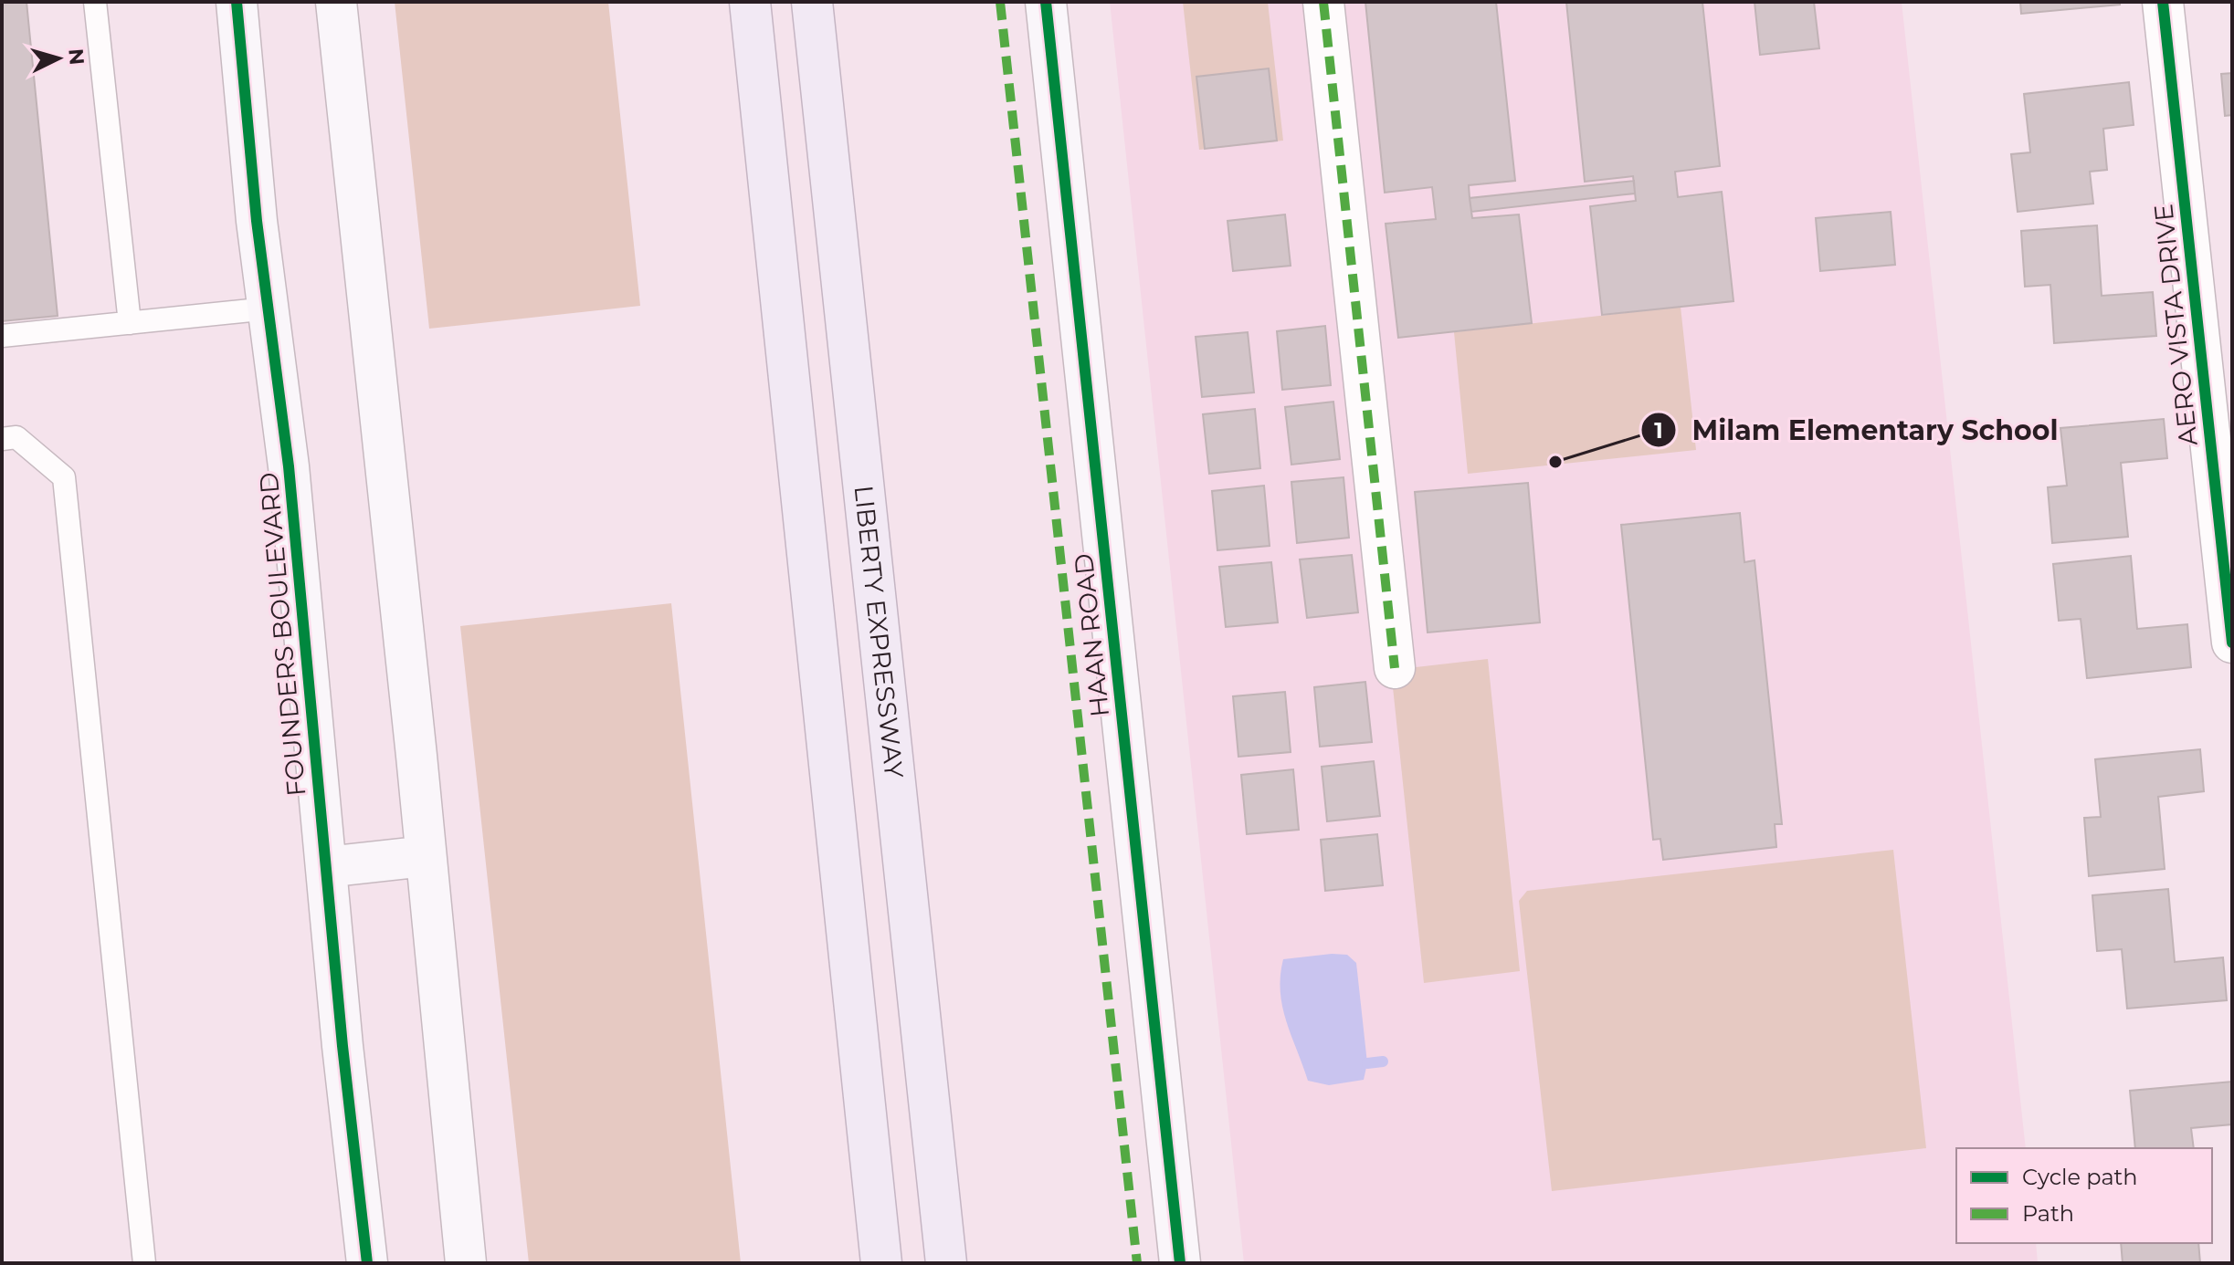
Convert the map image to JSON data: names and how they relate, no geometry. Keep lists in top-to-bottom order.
{
  "streets": {
    "highway": ["LIBERTY EXPRESSWAY"],
    "street": ["AERO VISTA DRIVE", "FOUNDERS BOULEVARD", "HAAN ROAD"]
  },
  "places": ["Milam Elementary School"],
  "legend": ["Cycle path", "Path"],
  "north": "right"
}
